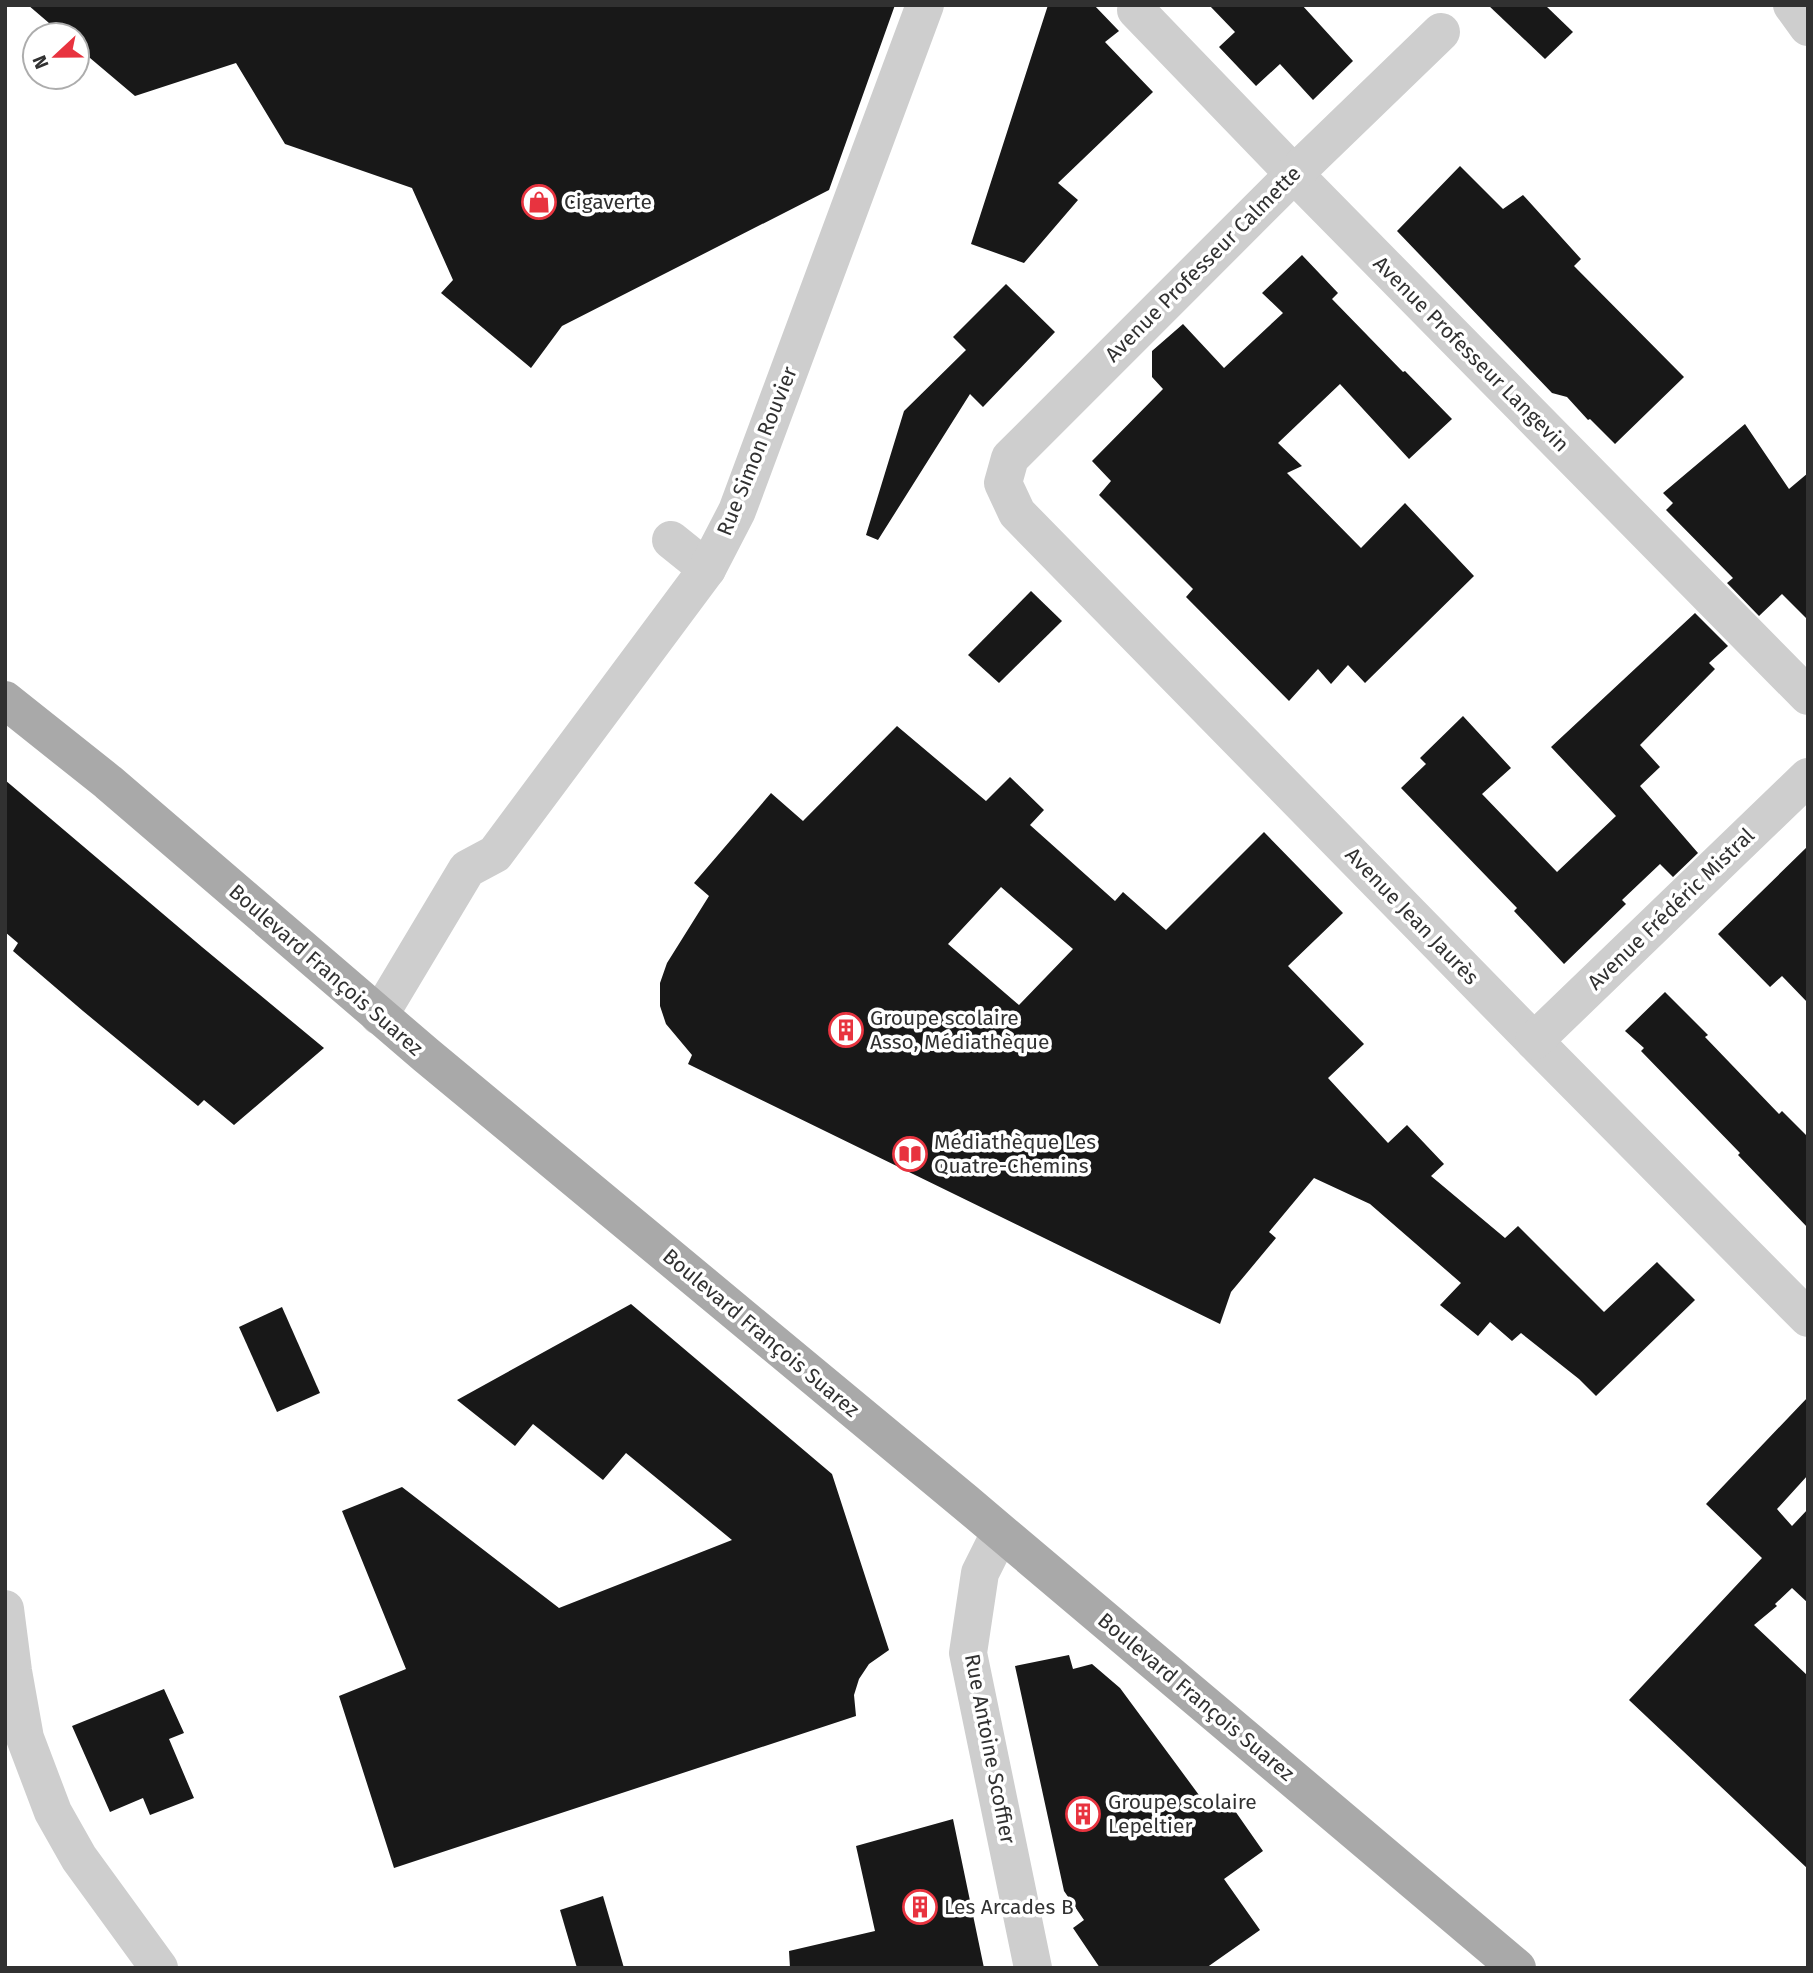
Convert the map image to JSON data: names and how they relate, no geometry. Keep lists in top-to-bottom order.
{
  "streets": {
    "main road": ["Boulevard François Suarez"],
    "street": [
      "Avenue Professeur Calmette",
      "Avenue Professeur Langevin",
      "Rue Simon Rouvier",
      "Avenue Frédéric Mistral",
      "Avenue Jean Jaurès",
      "Rue Antoine Scoffier"
    ]
  },
  "crossings": [
    ["Avenue Professeur Calmette", "Avenue Professeur Langevin"],
    ["Avenue Professeur Calmette", "Avenue Jean Jaurès"],
    ["Rue Simon Rouvier", "Boulevard François Suarez"],
    ["Avenue Frédéric Mistral", "Avenue Jean Jaurès"],
    ["Boulevard François Suarez", "Rue Antoine Scoffier"]
  ],
  "places": {
    "shop": ["Cigaverte"],
    "building": ["Groupe scolaire Asso, Médiathèque", "Groupe scolaire Lepeltier", "Les Arcades B"],
    "library": ["Médiathèque Les Quatre-Chemins"]
  },
  "north": "left"
}
